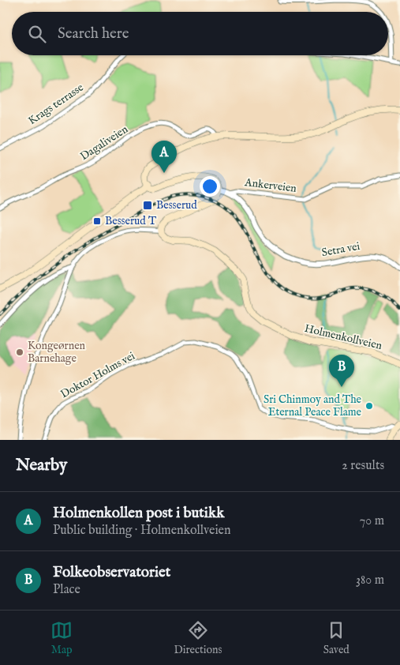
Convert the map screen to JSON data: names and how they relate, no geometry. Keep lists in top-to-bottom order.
{
  "streets": {
    "main road": ["Holmenkollveien"],
    "street": [
      "Krags terrasse",
      "Dagaliveien",
      "Ankerveien",
      "Setra vei",
      "Doktor Holms vei"
    ]
  },
  "crossings": [
    ["Ankerveien", "Setra vei"]
  ],
  "places": {
    "transit": ["Besserud", "Besserud T"],
    "other": ["Kongeørnen Barnehage", "Sri Chinmoy and The Eternal Peace Flame"]
  },
  "page": {
    "search": "Search here",
    "pins": ["A", "B"],
    "heading": ["Nearby", "2 results"],
    "list": [
      {
        "mark": "A",
        "name": "Holmenkollen post i butikk",
        "note": "Public building · Holmenkollveien",
        "value": "70 m"
      },
      {
        "mark": "B",
        "name": "Folkeobservatoriet",
        "note": "Place",
        "value": "380 m"
      }
    ],
    "nav": ["Map", "Directions", "Saved"]
  }
}
